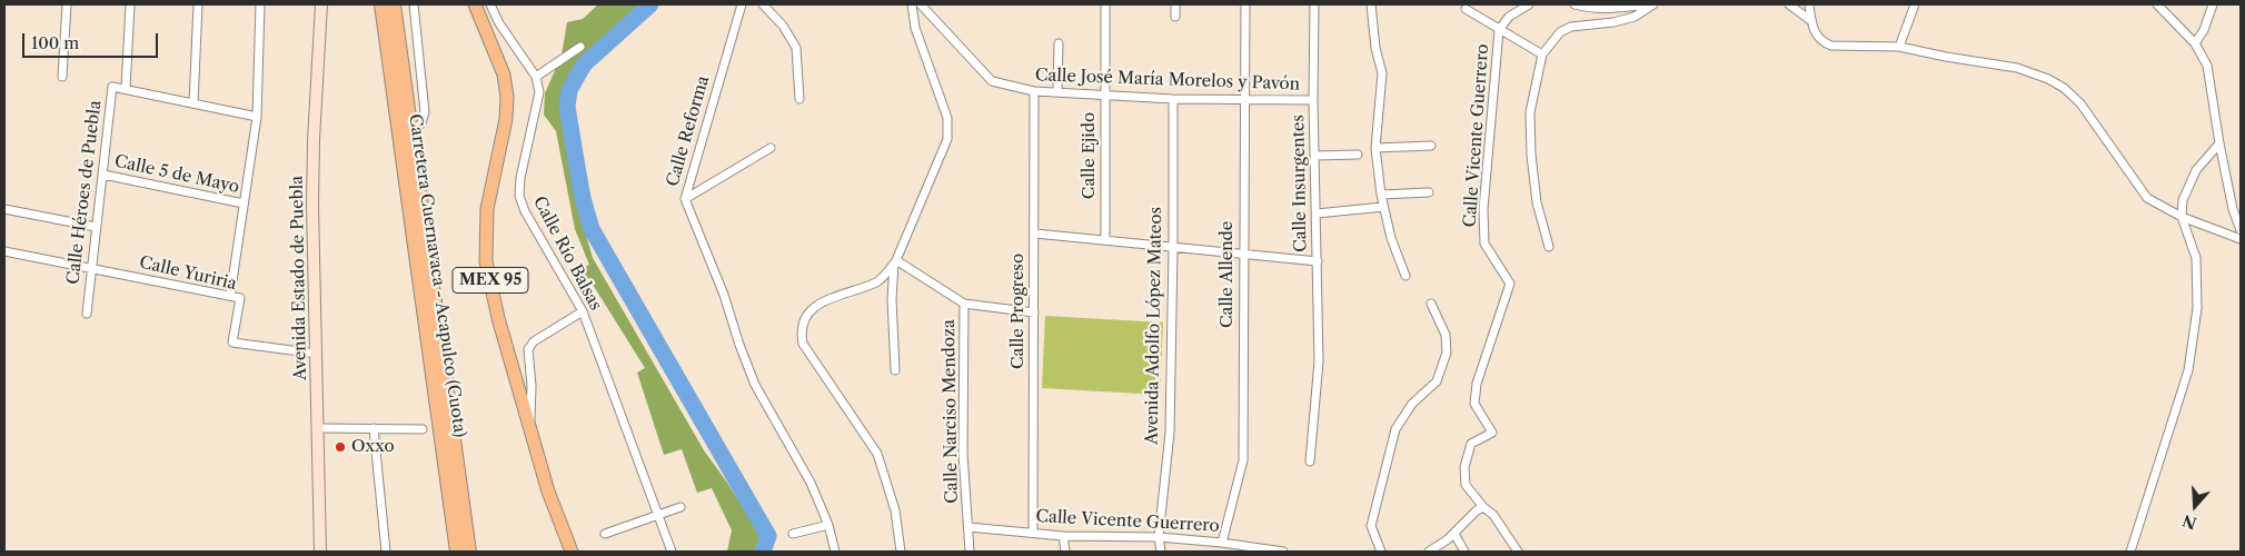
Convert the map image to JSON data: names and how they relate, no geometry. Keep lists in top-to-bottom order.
{
  "streets": {
    "highway": ["Carretera Cuernavaca - Acapulco (Cuota)"],
    "main road": ["MEX 95"],
    "street": [
      "Calle José María Morelos y Pavón",
      "Calle Reforma",
      "Calle Vicente Guerrero",
      "Calle Ejido",
      "Calle 5 de Mayo",
      "Calle Insurgentes",
      "Calle Héroes de Puebla",
      "Calle Río Balsas",
      "Calle Yuriria",
      "Calle Allende",
      "Avenida Estado de Puebla",
      "Calle Progreso",
      "Avenida Adolfo López Mateos",
      "Calle Narciso Mendoza"
    ]
  },
  "crossings": [
    ["Calle José María Morelos y Pavón", "Calle Ejido"],
    ["Calle José María Morelos y Pavón", "Calle Insurgentes"],
    ["Calle José María Morelos y Pavón", "Calle Allende"],
    ["Calle José María Morelos y Pavón", "Calle Progreso"],
    ["Calle José María Morelos y Pavón", "Avenida Adolfo López Mateos"],
    ["Calle Vicente Guerrero", "Calle Allende"],
    ["Calle Vicente Guerrero", "Calle Progreso"],
    ["Calle Vicente Guerrero", "Avenida Adolfo López Mateos"],
    ["Calle Vicente Guerrero", "Calle Narciso Mendoza"],
    ["Calle 5 de Mayo", "Calle Héroes de Puebla"],
    ["Calle Héroes de Puebla", "Calle Yuriria"],
    ["Calle Yuriria", "Avenida Estado de Puebla"]
  ],
  "places": ["Oxxo"],
  "scale_bar": "100 m",
  "north": "bottom"
}
